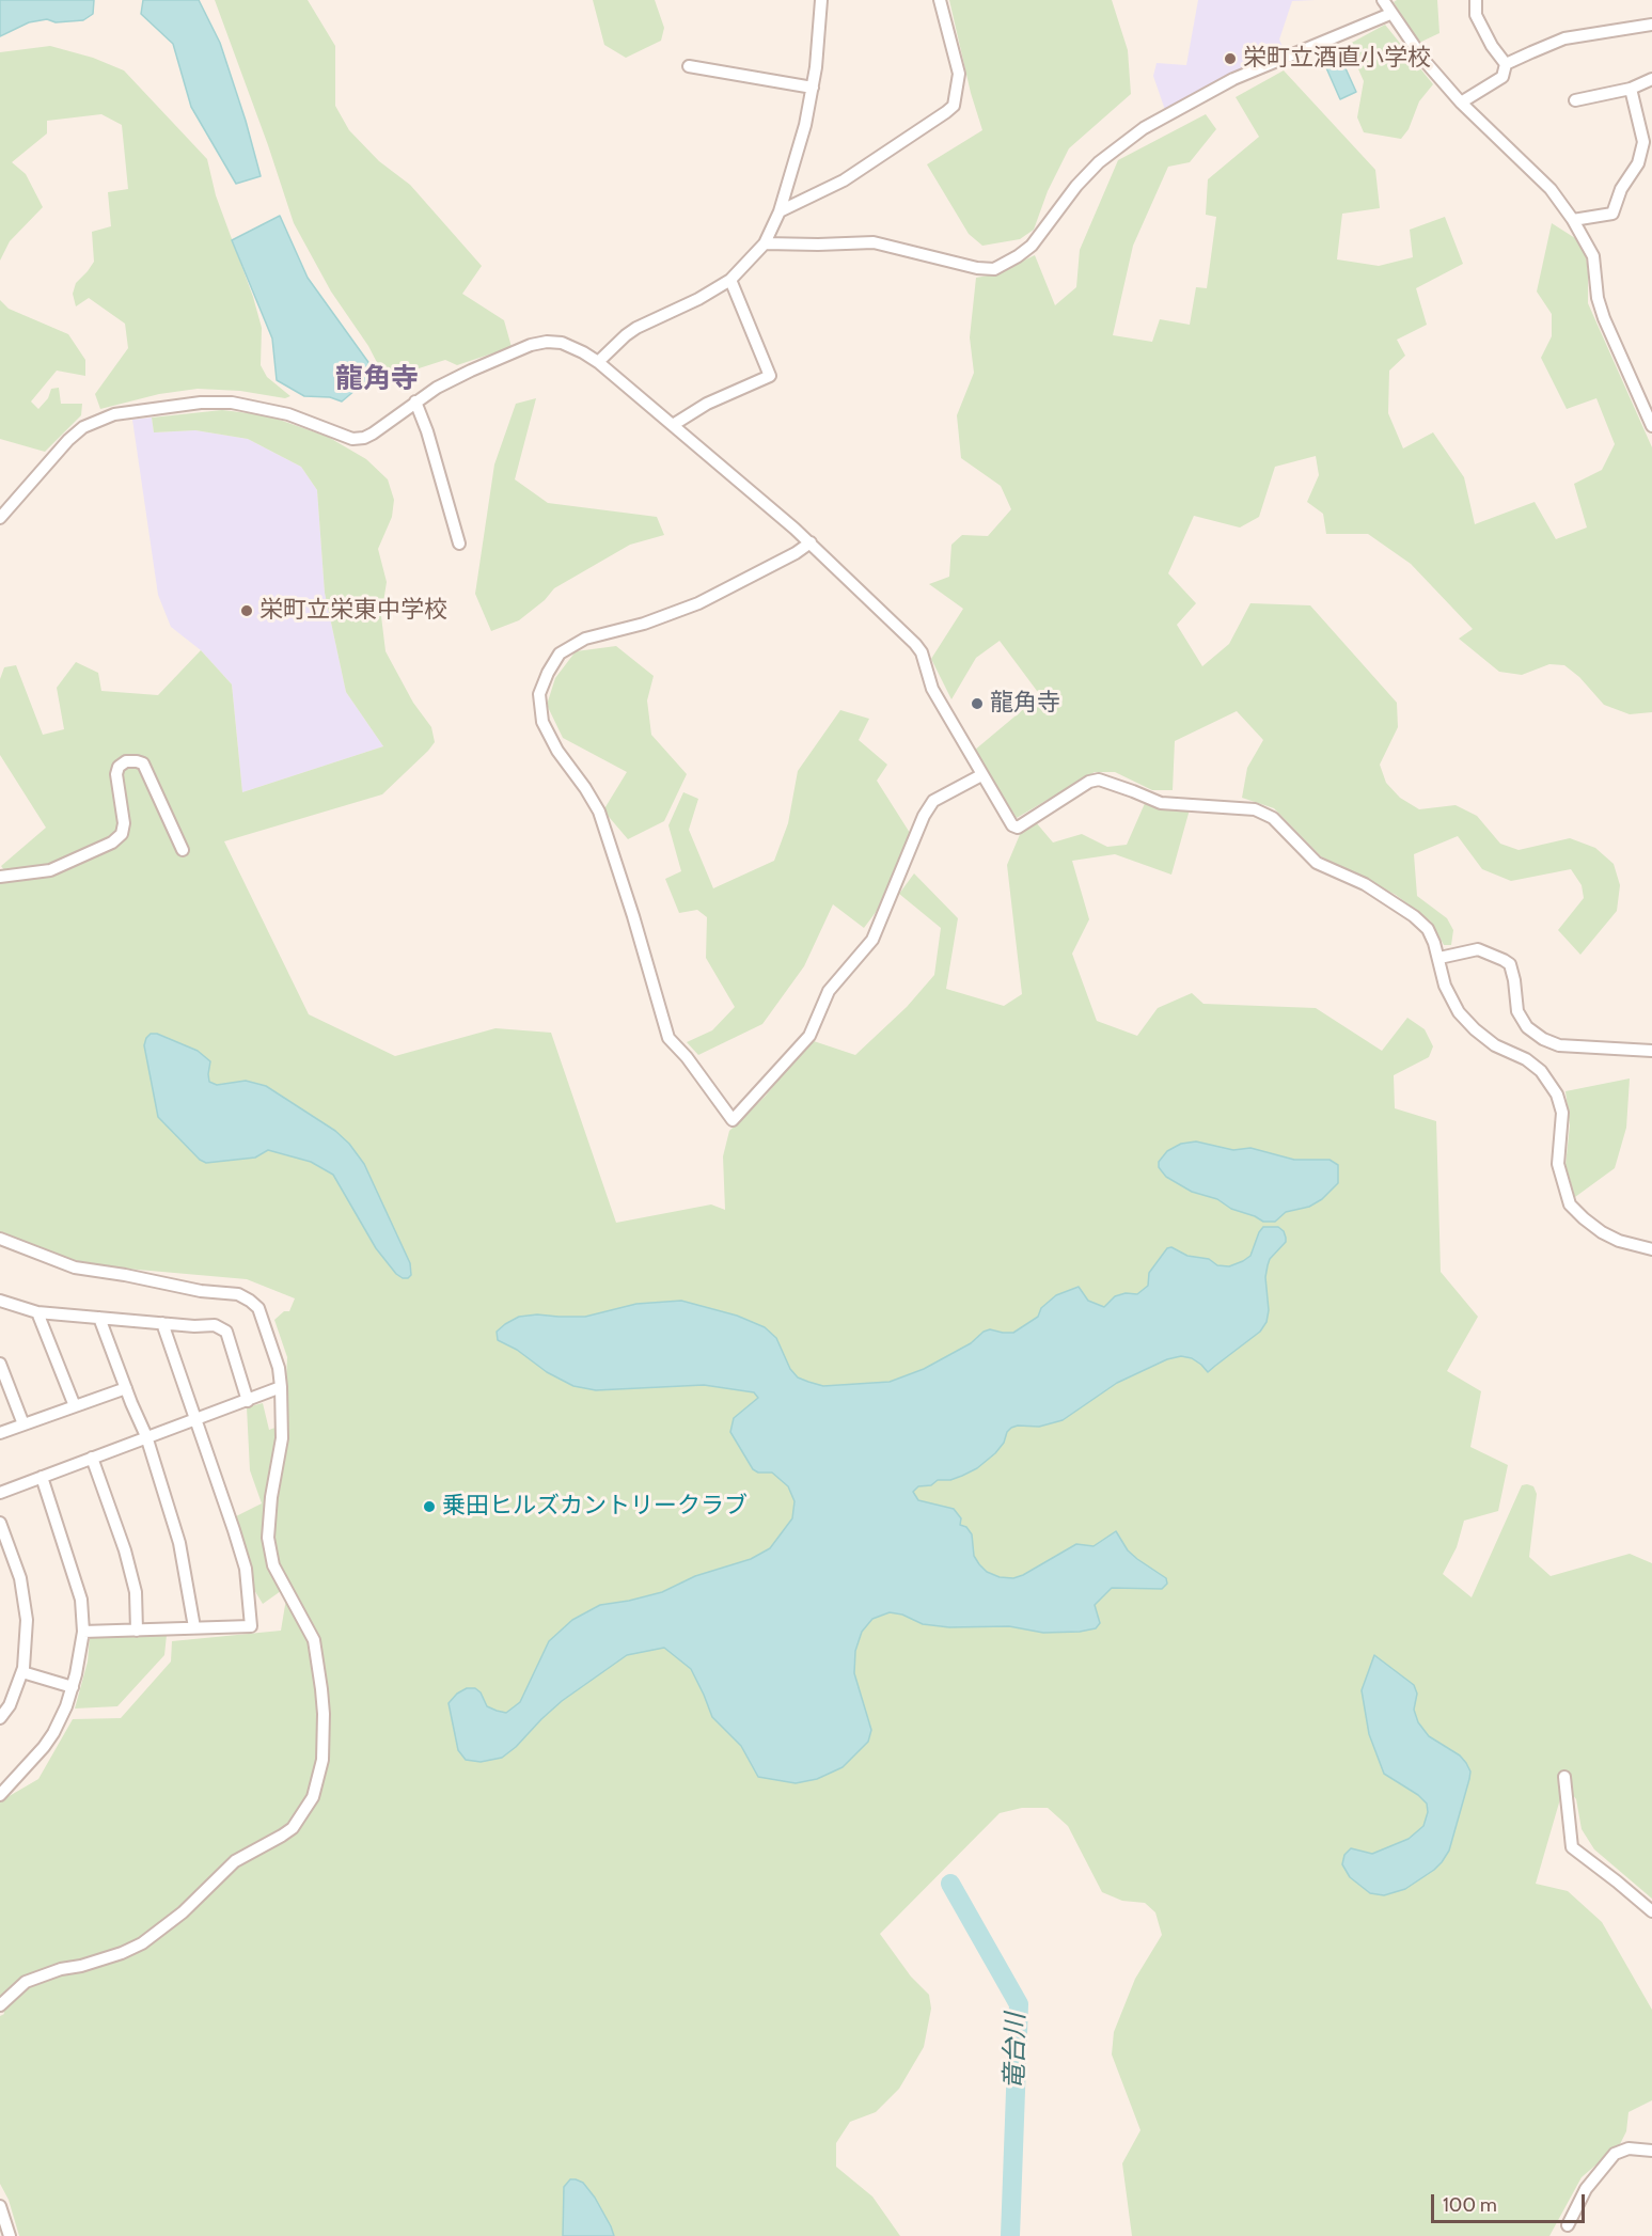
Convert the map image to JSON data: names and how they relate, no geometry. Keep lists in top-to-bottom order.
{
  "districts": ["龍角寺"],
  "water": ["竜台川"],
  "places": [
    "栄町立酒直小学校",
    "栄町立栄東中学校",
    "龍角寺",
    "乗田ヒルズカントリークラブ"
  ],
  "scale_bar": "100 m"
}
